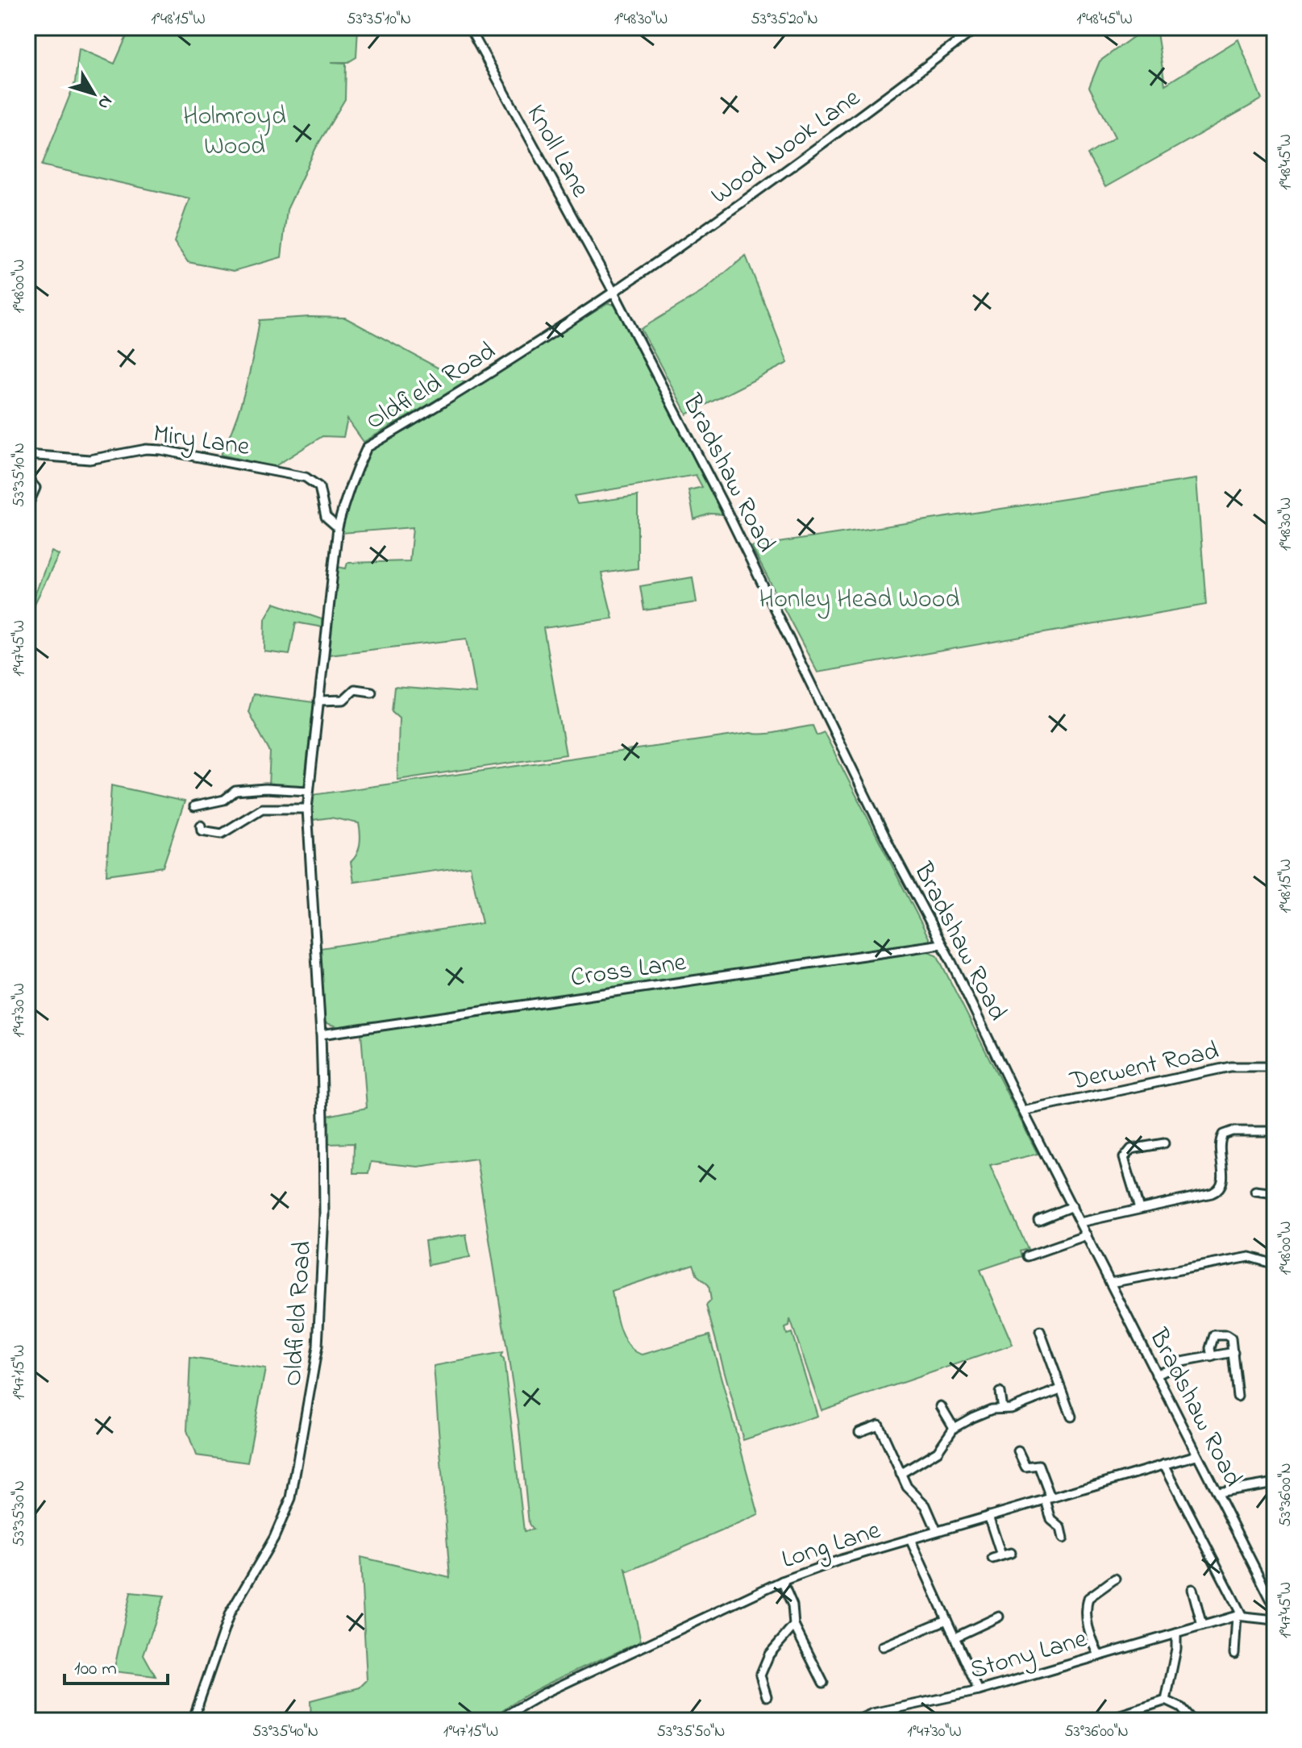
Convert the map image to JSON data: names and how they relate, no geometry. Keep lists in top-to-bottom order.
{
  "streets": {
    "street": [
      "Wood Nook Lane",
      "Knoll Lane",
      "Oldfield Road",
      "Miry Lane",
      "Bradshaw Road",
      "Cross Lane",
      "Derwent Road",
      "Long Lane",
      "Stony Lane"
    ]
  },
  "crossings": [
    ["Wood Nook Lane", "Knoll Lane"],
    ["Wood Nook Lane", "Oldfield Road"],
    ["Wood Nook Lane", "Bradshaw Road"],
    ["Knoll Lane", "Oldfield Road"],
    ["Knoll Lane", "Bradshaw Road"],
    ["Oldfield Road", "Miry Lane"],
    ["Oldfield Road", "Bradshaw Road"],
    ["Oldfield Road", "Cross Lane"],
    ["Bradshaw Road", "Cross Lane"],
    ["Bradshaw Road", "Derwent Road"],
    ["Bradshaw Road", "Long Lane"]
  ],
  "parks": ["Holmroyd Wood", "Honley Head Wood"],
  "scale_bar": "100 m",
  "north": "bottom right",
  "coordinates": [
    "1°48'15\"W",
    "53°35'10\"N",
    "1°48'30\"W",
    "53°35'20\"N",
    "1°48'45\"W",
    "1°48'00\"W",
    "1°47'45\"W",
    "1°47'30\"W",
    "1°47'15\"W",
    "53°36'00\"N",
    "53°35'30\"N",
    "53°35'40\"N",
    "53°35'50\"N"
  ]
}
